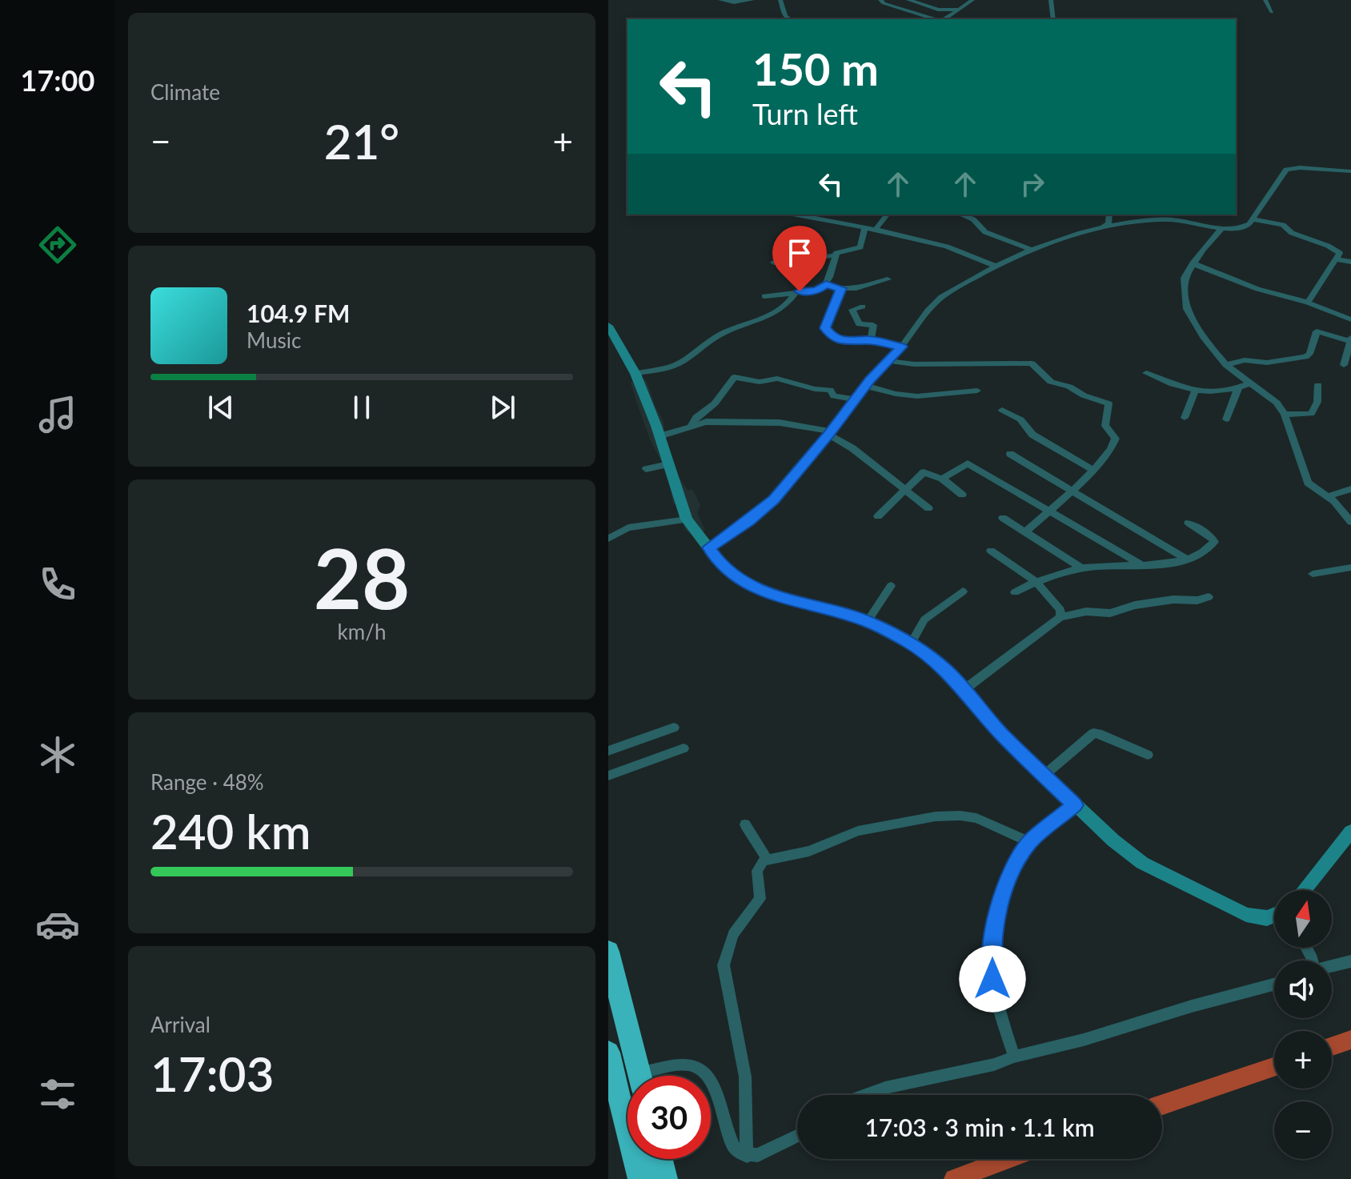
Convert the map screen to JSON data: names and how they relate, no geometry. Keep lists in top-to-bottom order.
{
  "north": "top",
  "page": {
    "tabs": "17:00",
    "tile": [
      "Climate",
      ["28", "km/h"],
      ["Range · 48%", "240 km"],
      ["Arrival", "17:03"]
    ],
    "turn": ["150 m", "Turn left"],
    "heat": ["−", "21°", "+"],
    "song": ["104.9 FM", "Music"],
    "map_buttons": ["+", "−"],
    "limit": "30",
    "trip": "17:03 · 3 min · 1.1 km"
  }
}
